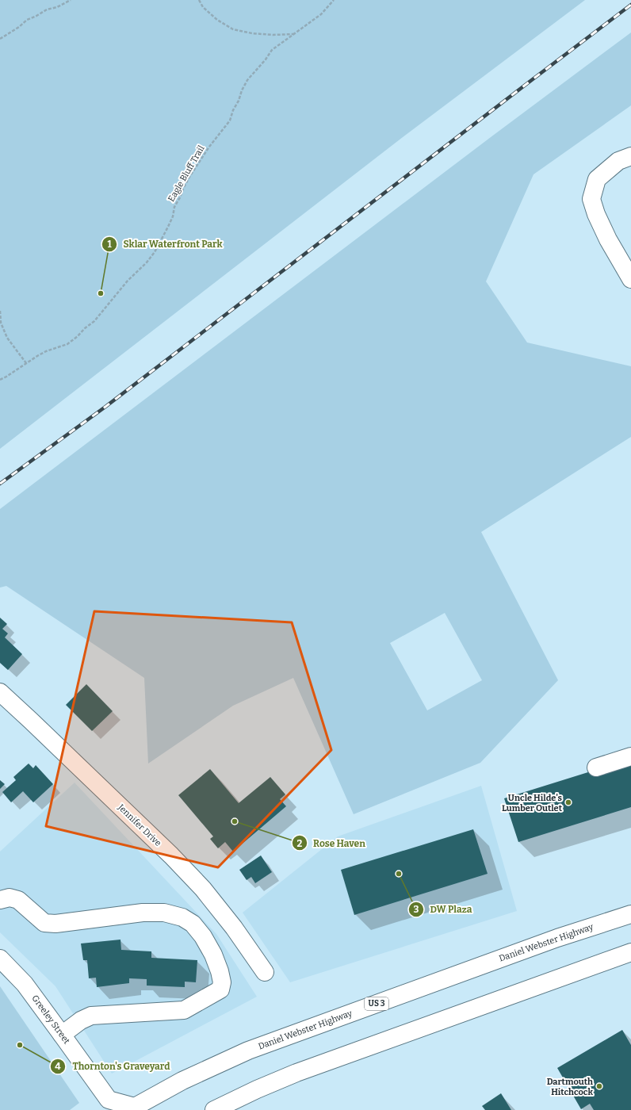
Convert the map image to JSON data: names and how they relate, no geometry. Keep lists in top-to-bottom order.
{
  "streets": {
    "main road": [
      "Jennifer Drive",
      "Daniel Webster Highway",
      "US 3",
      "Greeley Street"
    ],
    "path": ["Eagle Bluff Trail"]
  },
  "crossings": [
    ["Daniel Webster Highway", "Greeley Street"]
  ],
  "places": [
    "Sklar Waterfront Park",
    "Uncle Hilde's Lumber Outlet",
    "Rose Haven",
    "DW Plaza",
    "Thornton's Graveyard",
    "Dartmouth Hitchcock"
  ]
}
